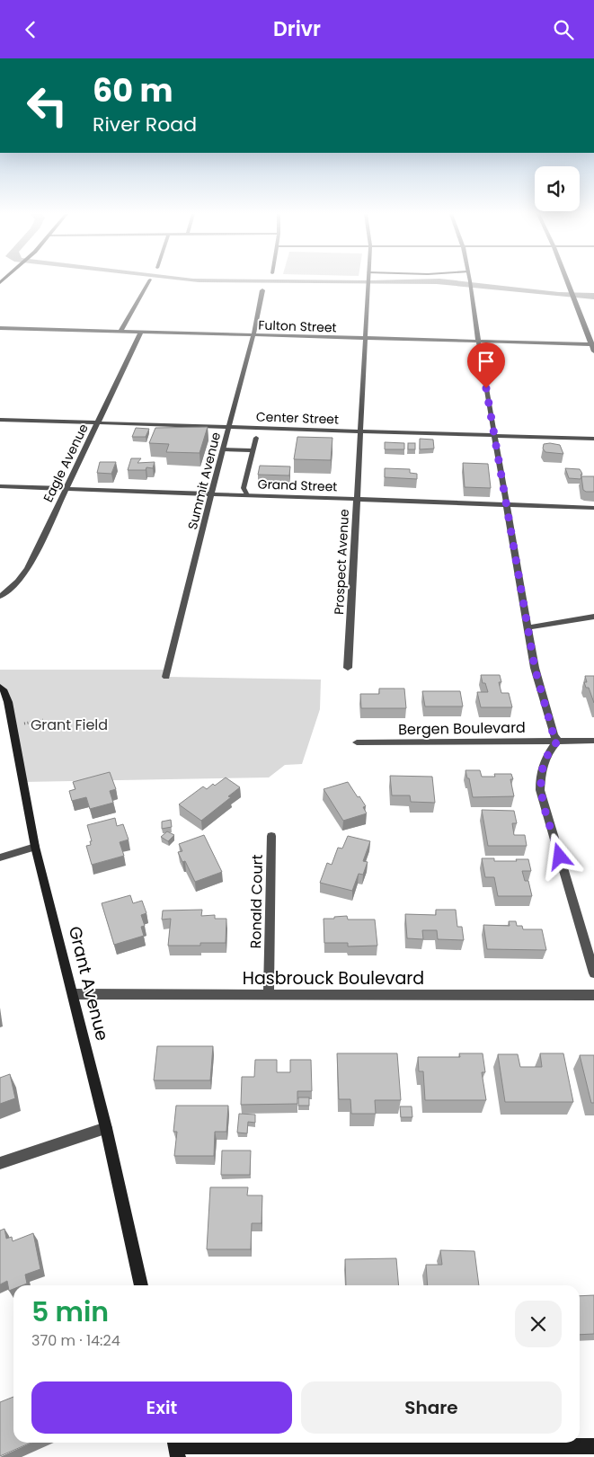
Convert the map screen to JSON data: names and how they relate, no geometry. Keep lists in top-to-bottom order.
{
  "streets": {
    "street": [
      "Fulton Street",
      "Center Street",
      "Eagle Avenue",
      "Summit Avenue",
      "Grand Street",
      "Prospect Avenue",
      "Bergen Boulevard",
      "Ronald Court",
      "Hasbrouck Boulevard",
      "Grant Avenue"
    ]
  },
  "crossings": [
    ["Fulton Street", "Eagle Avenue"],
    ["Fulton Street", "Summit Avenue"],
    ["Fulton Street", "Prospect Avenue"],
    ["Center Street", "Eagle Avenue"],
    ["Center Street", "Summit Avenue"],
    ["Center Street", "Prospect Avenue"],
    ["Eagle Avenue", "Grand Street"],
    ["Summit Avenue", "Grand Street"],
    ["Grand Street", "Prospect Avenue"],
    ["Ronald Court", "Hasbrouck Boulevard"],
    ["Hasbrouck Boulevard", "Grant Avenue"]
  ],
  "parks": ["Grant Field"],
  "page": {
    "header": "Drivr",
    "turn": ["60 m", "River Road"],
    "heading": ["5 min", "370 m · 14:24"],
    "buttons": ["Exit", "Share"]
  }
}
